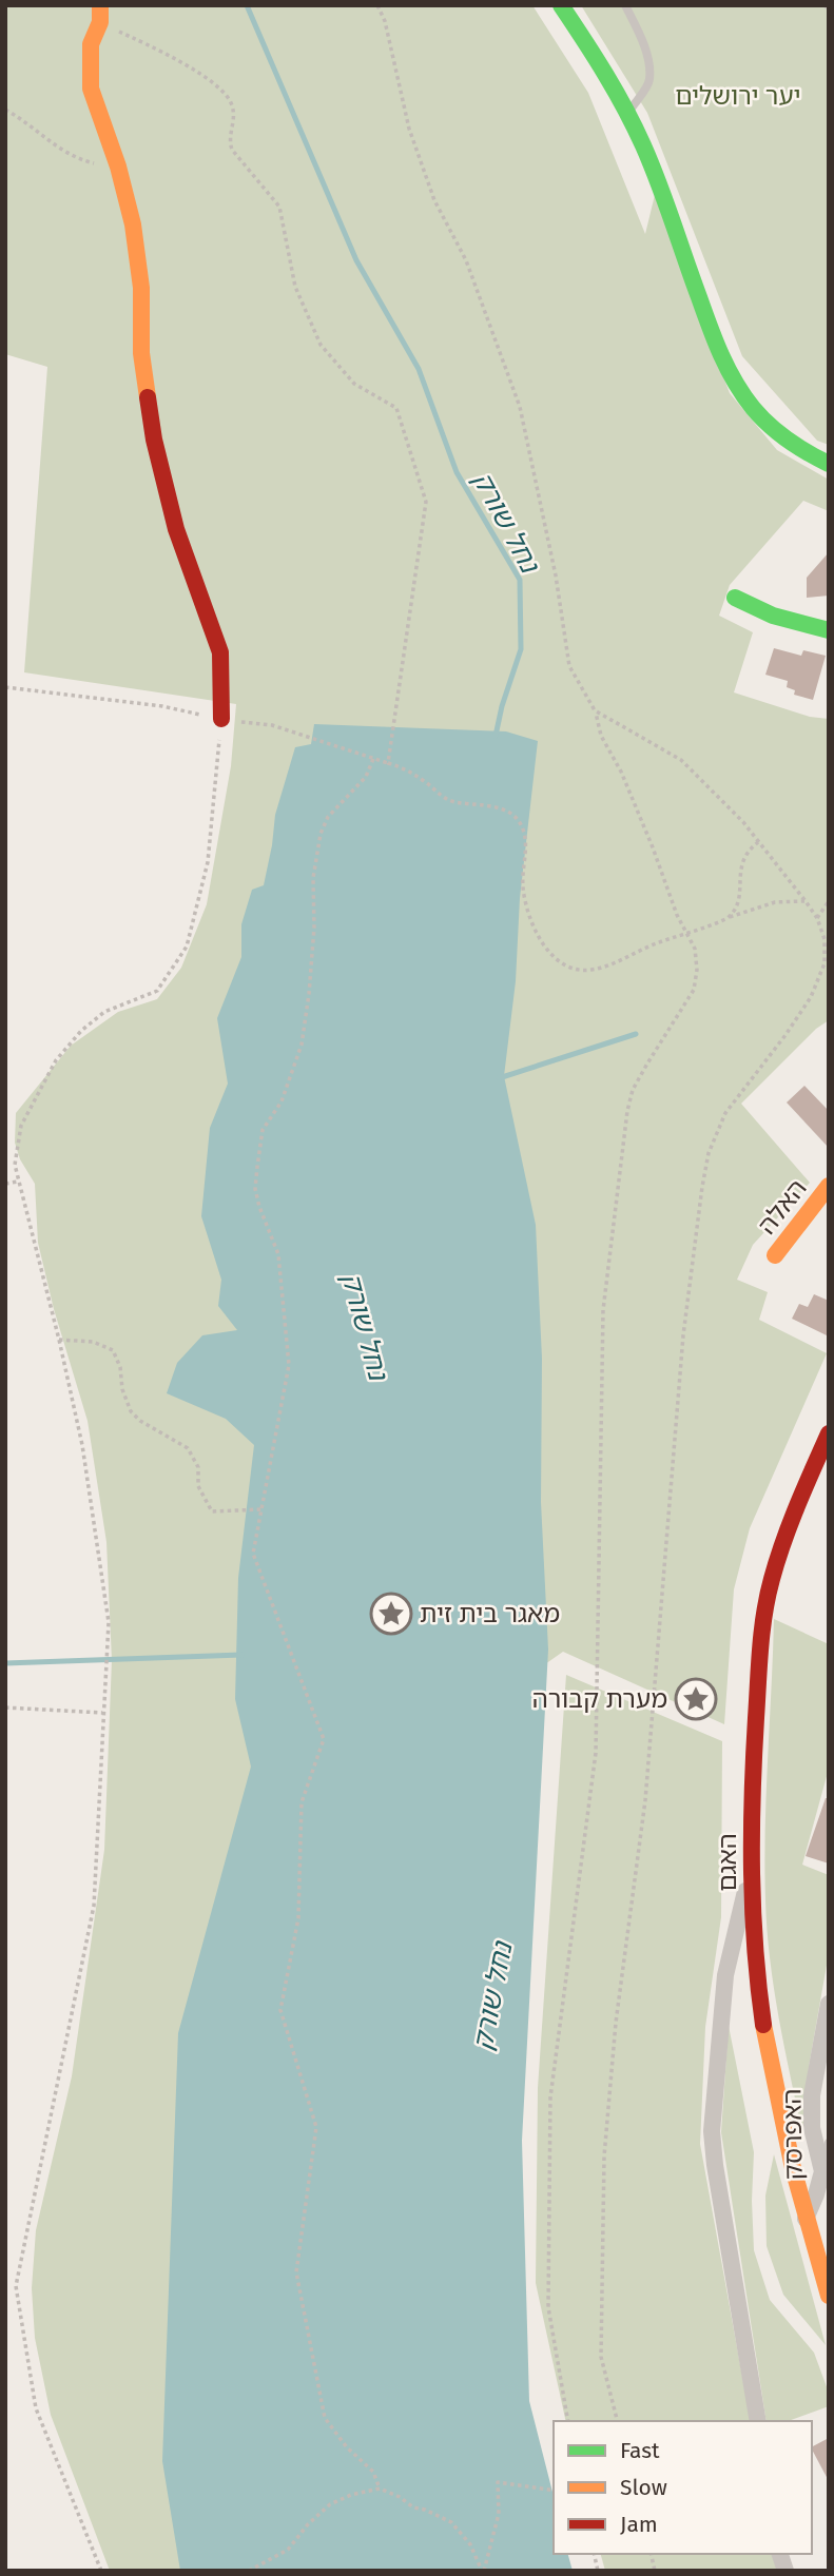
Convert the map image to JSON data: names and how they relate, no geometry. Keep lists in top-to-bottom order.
{
  "streets": {
    "street": ["האלה", "האגם", "האפרסק"]
  },
  "crossings": [
    ["האגם", "האפרסק"]
  ],
  "water": ["נחל שורק"],
  "parks": ["יער ירושלים"],
  "places": {
    "place": ["מאגר בית זית", "מערת קבורה"]
  },
  "legend": ["Fast", "Slow", "Jam"]
}
